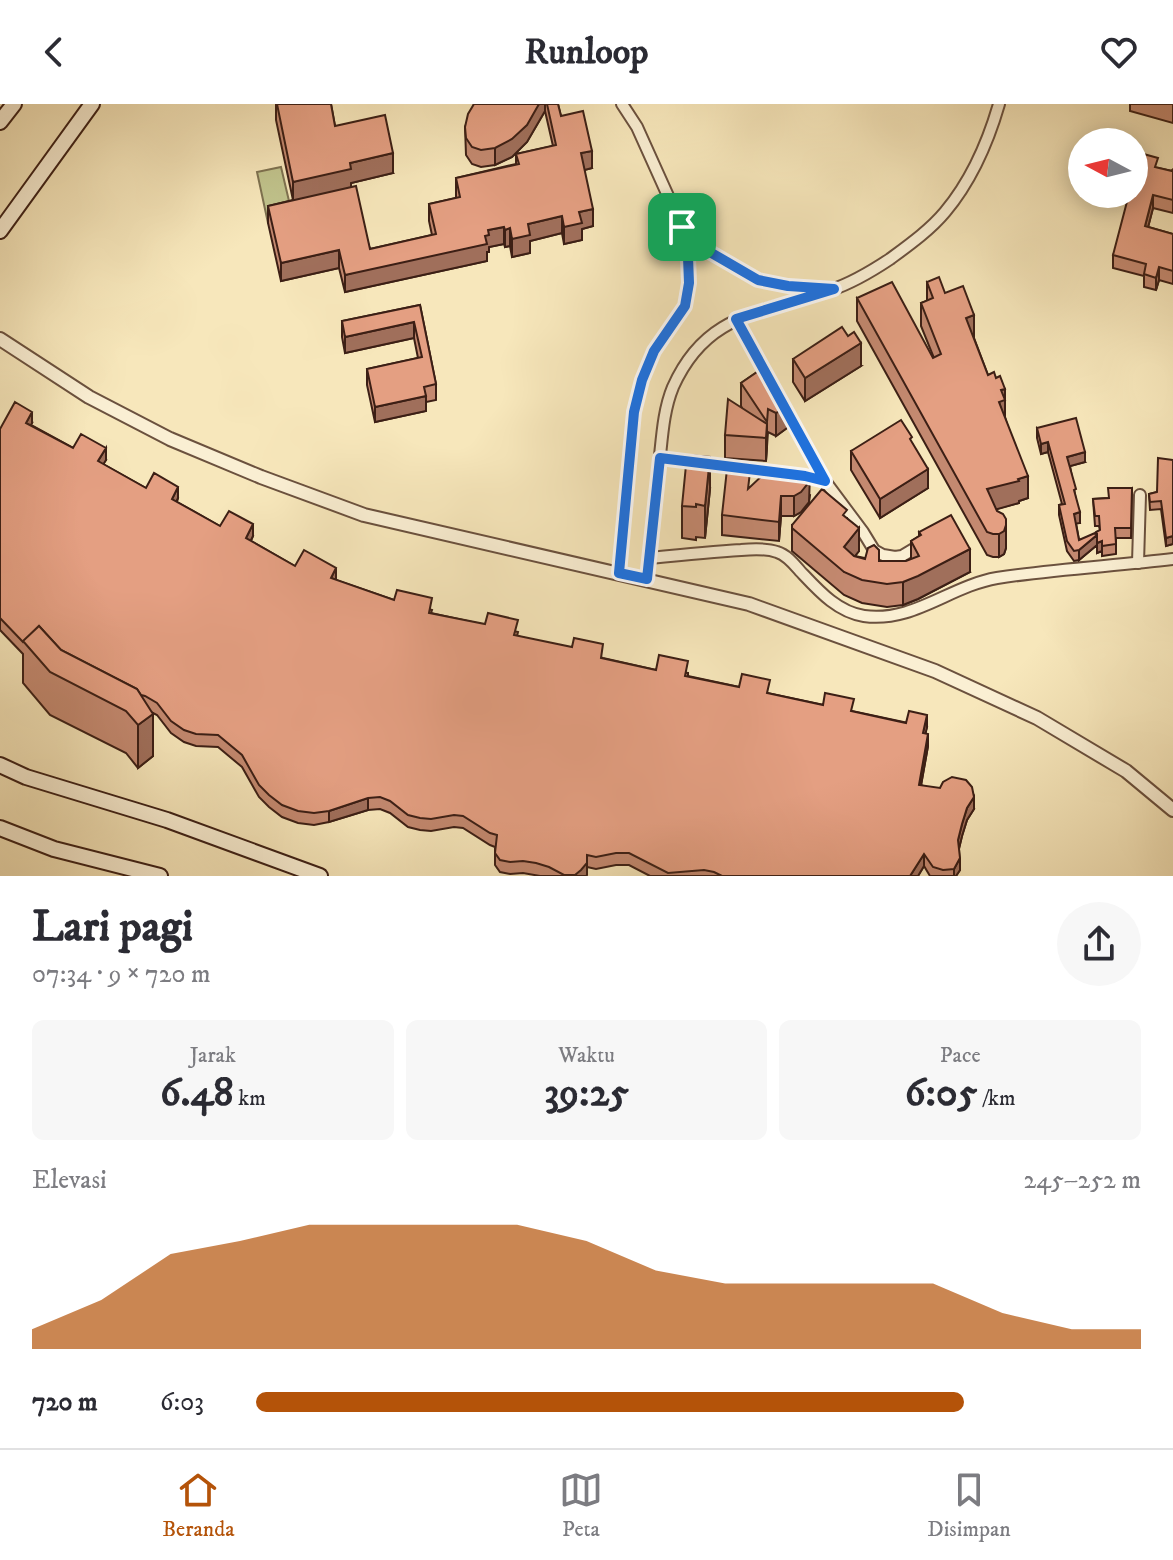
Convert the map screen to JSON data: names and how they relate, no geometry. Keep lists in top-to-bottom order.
{
  "north": "left",
  "page": {
    "header": "Runloop",
    "heading": ["Lari pagi", "07:34 · 9 × 720 m"],
    "stats": [
      ["Jarak", "6.48 km"],
      ["Waktu", "39:25"],
      ["Pace", "6:05 /km"]
    ],
    "chart": ["Elevasi", "245–252 m"],
    "list": [
      {
        "name": "720 m",
        "note": "6:03"
      }
    ],
    "tabs": ["Beranda", "Peta", "Disimpan"]
  }
}
